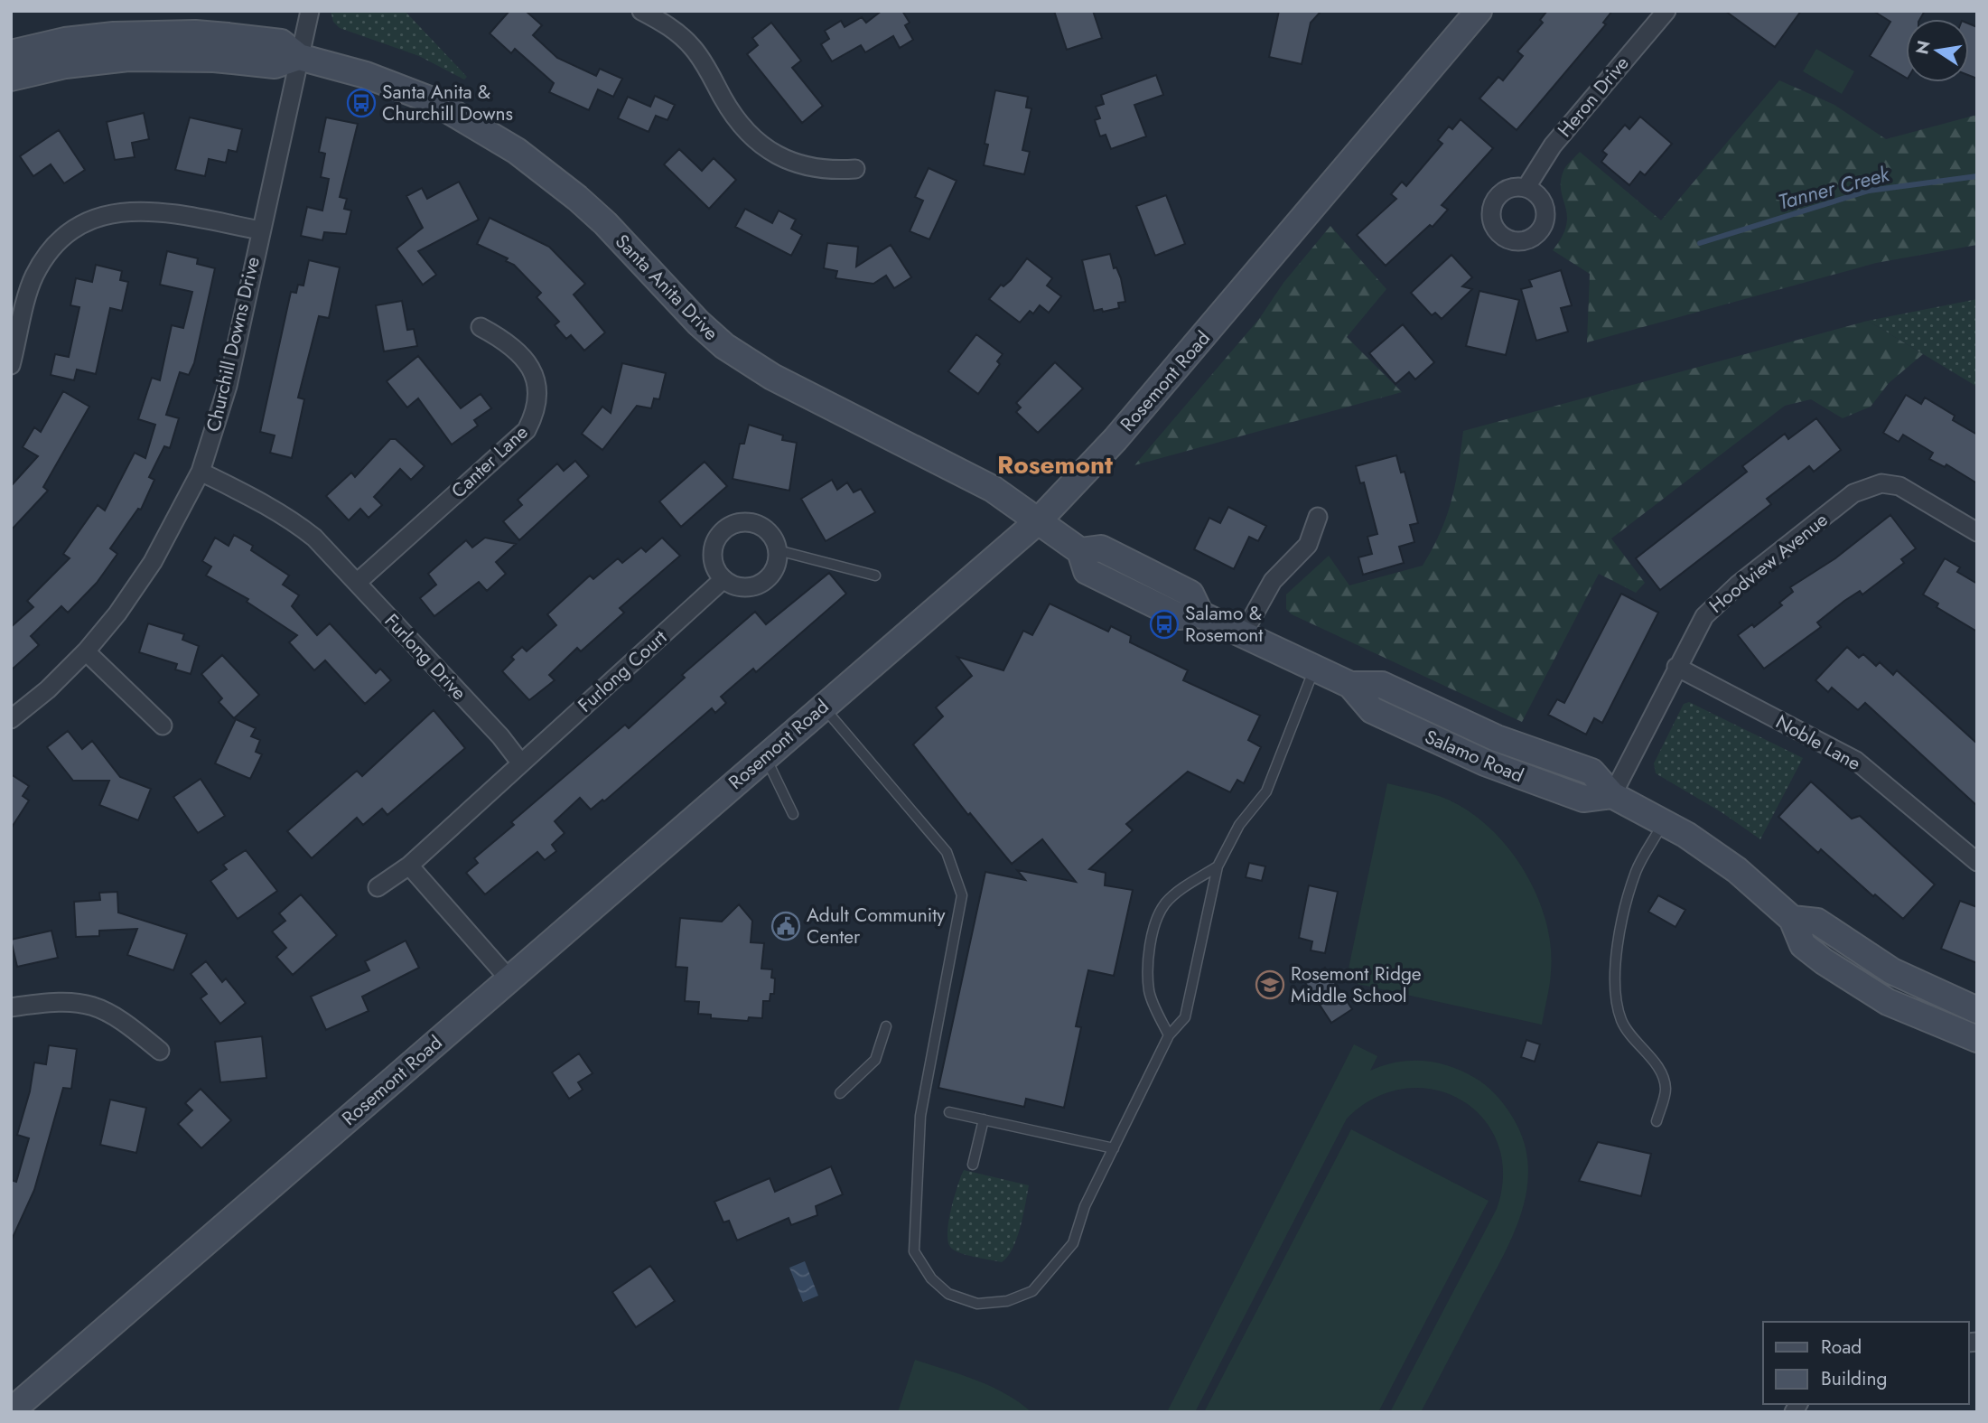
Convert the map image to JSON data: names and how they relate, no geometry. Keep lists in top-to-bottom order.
{
  "streets": {
    "main road": ["Santa Anita Drive", "Rosemont Road", "Salamo Road"],
    "street": [
      "Heron Drive",
      "Churchill Downs Drive",
      "Canter Lane",
      "Hoodview Avenue",
      "Furlong Drive",
      "Furlong Court",
      "Noble Lane"
    ]
  },
  "crossings": [
    ["Santa Anita Drive", "Churchill Downs Drive"],
    ["Santa Anita Drive", "Rosemont Road"],
    ["Santa Anita Drive", "Salamo Road"],
    ["Churchill Downs Drive", "Furlong Drive"],
    ["Rosemont Road", "Salamo Road"],
    ["Canter Lane", "Furlong Drive"],
    ["Hoodview Avenue", "Noble Lane"],
    ["Hoodview Avenue", "Salamo Road"],
    ["Furlong Drive", "Furlong Court"]
  ],
  "districts": ["Rosemont"],
  "water": ["Tanner Creek"],
  "places": {
    "bus stop": ["Santa Anita & Churchill Downs", "Salamo & Rosemont"],
    "public building": ["Adult Community Center"],
    "school or university": ["Rosemont Ridge Middle School"]
  },
  "legend": ["Road", "Building"],
  "north": "left"
}
